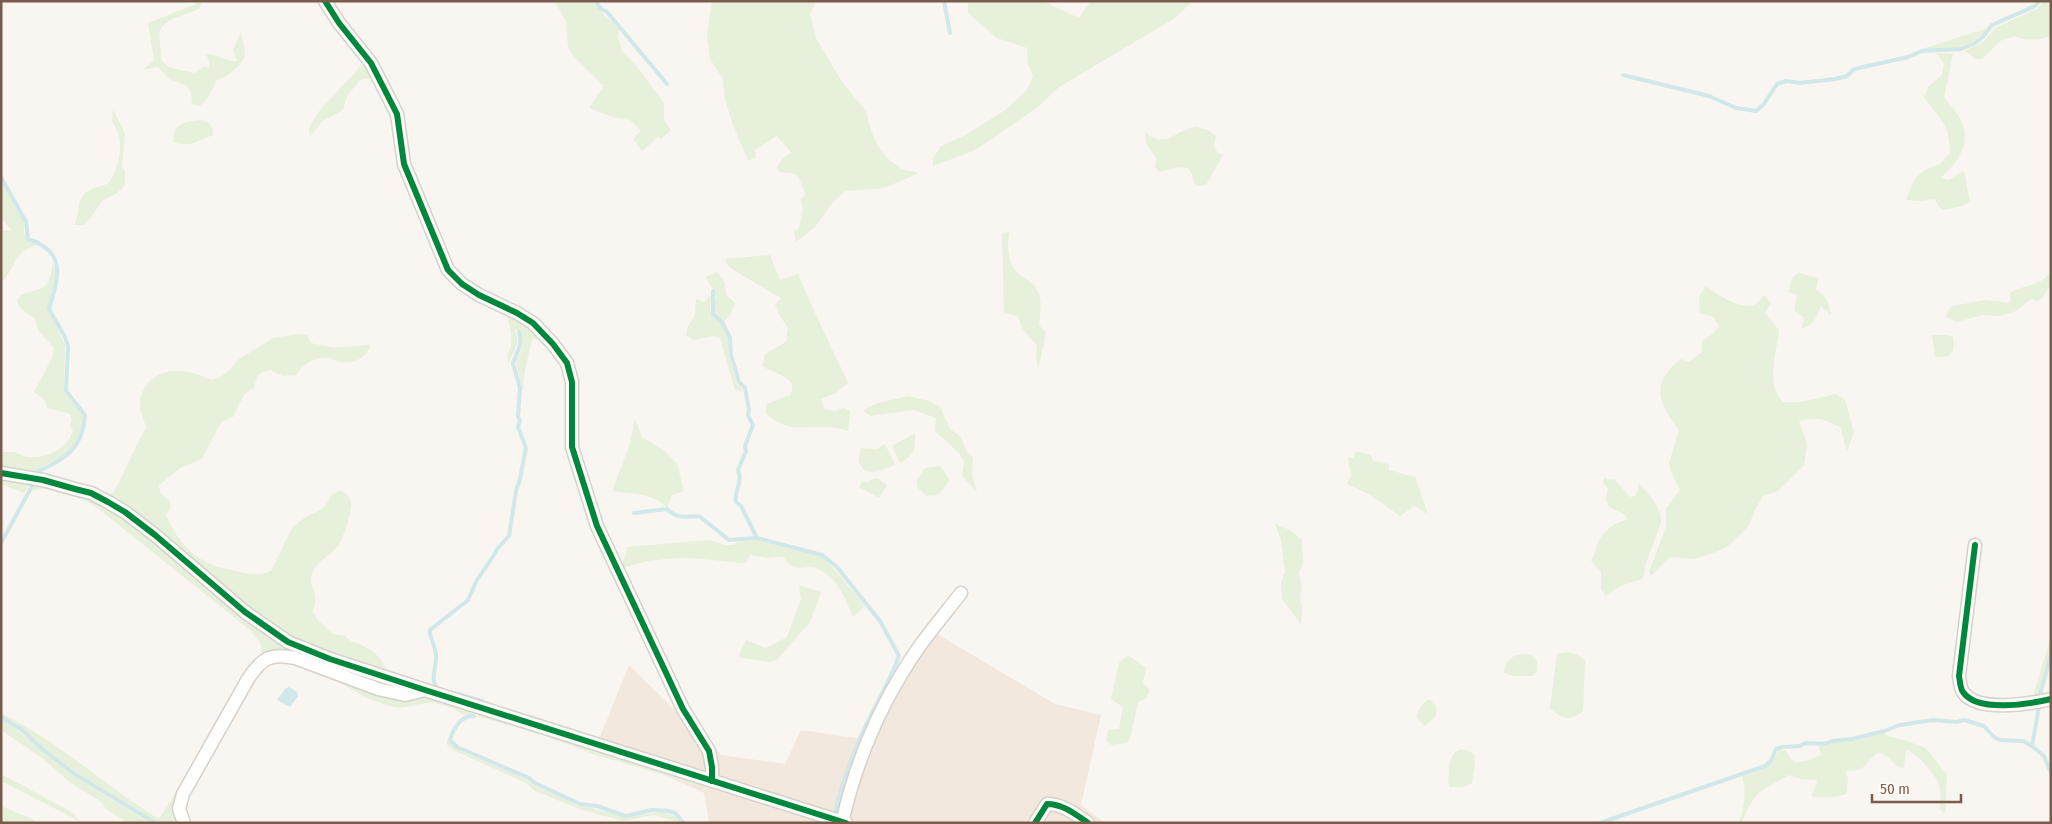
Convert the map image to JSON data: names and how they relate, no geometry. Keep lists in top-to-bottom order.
{
  "scale_bar": "50 m"
}
